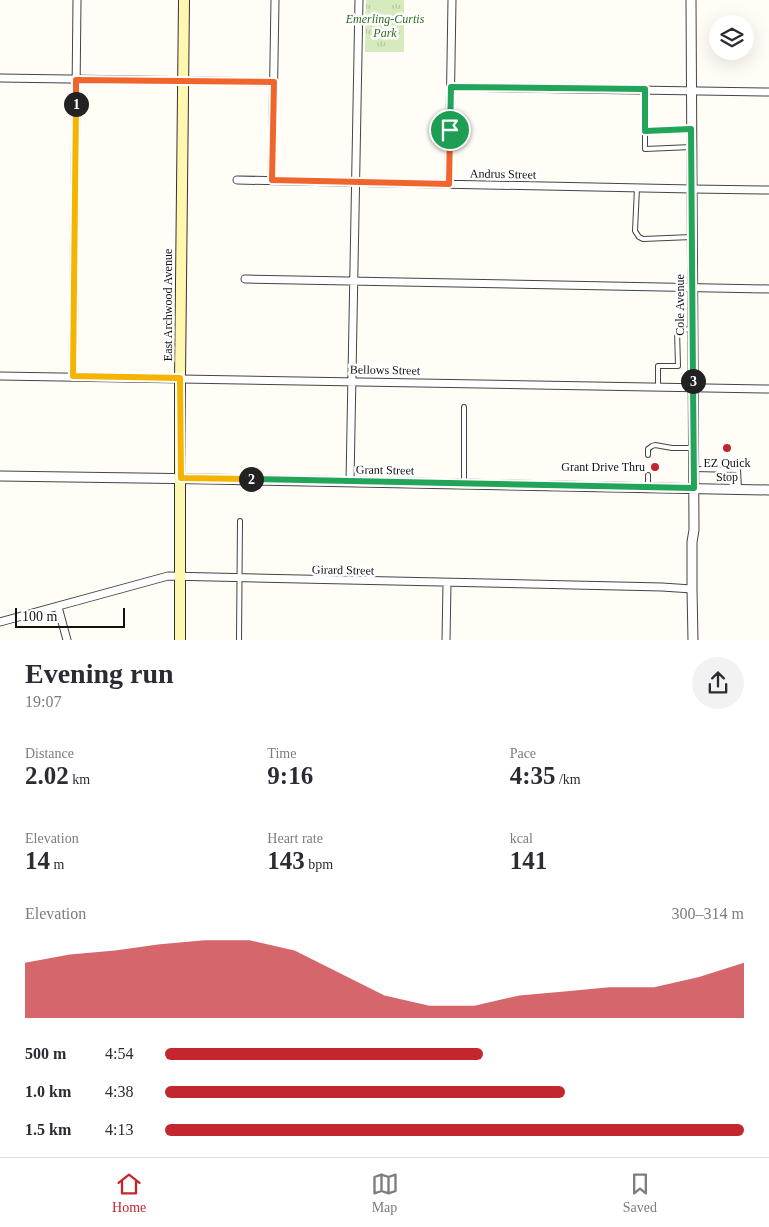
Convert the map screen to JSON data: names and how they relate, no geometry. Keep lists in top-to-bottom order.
{
  "streets": {
    "main road": ["East Archwood Avenue"],
    "street": [
      "Andrus Street",
      "Cole Avenue",
      "Bellows Street",
      "Grant Street",
      "Girard Street"
    ]
  },
  "crossings": [
    ["Andrus Street", "Cole Avenue"],
    ["East Archwood Avenue", "Bellows Street"],
    ["East Archwood Avenue", "Grant Street"],
    ["East Archwood Avenue", "Girard Street"],
    ["Cole Avenue", "Bellows Street"],
    ["Cole Avenue", "Grant Street"],
    ["Cole Avenue", "Girard Street"]
  ],
  "parks": ["Emerling-Curtis Park"],
  "places": ["EZ Quick Stop", "Grant Drive Thru"],
  "scale_bar": "100 m",
  "page": {
    "pins": ["1", "3", "2"],
    "scale": "100 m",
    "heading": ["Evening run", "19:07"],
    "stats": [
      ["Distance", "2.02 km"],
      ["Time", "9:16"],
      ["Pace", "4:35 /km"],
      ["Elevation", "14 m"],
      ["Heart rate", "143 bpm"],
      ["kcal", "141"]
    ],
    "chart": ["Elevation", "300–314 m"],
    "list": [
      {
        "name": "500 m",
        "note": "4:54"
      },
      {
        "name": "1.0 km",
        "note": "4:38"
      },
      {
        "name": "1.5 km",
        "note": "4:13"
      }
    ],
    "tabs": ["Home", "Map", "Saved"]
  }
}
